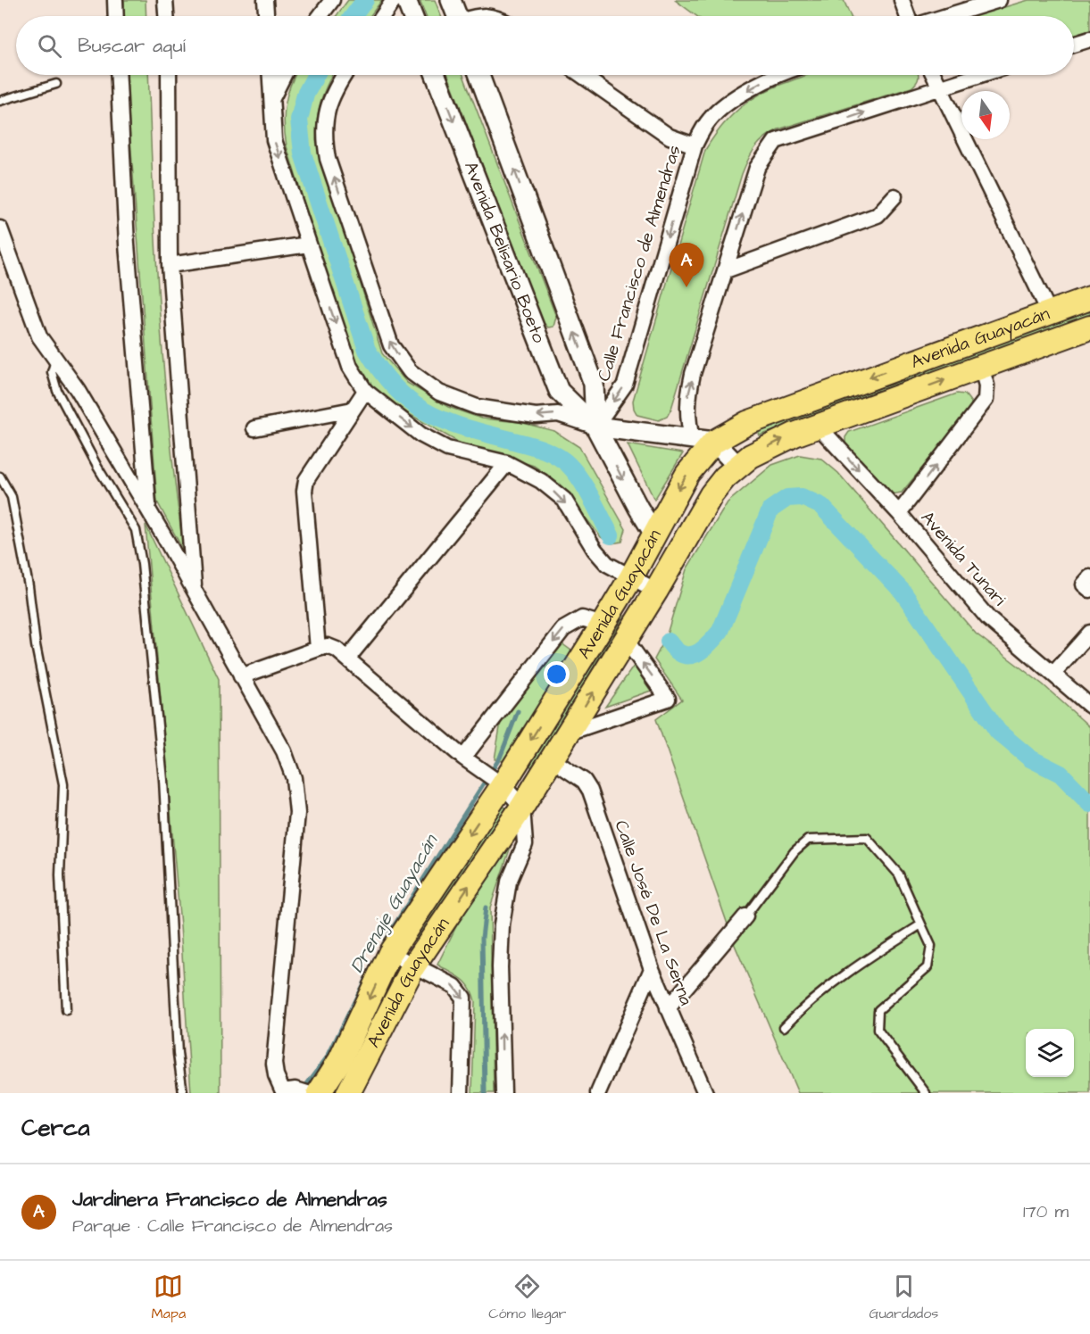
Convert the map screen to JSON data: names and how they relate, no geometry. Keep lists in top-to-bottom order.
{
  "streets": {
    "main road": ["Avenida Guayacán"],
    "street": [
      "Avenida Belisario Boeto",
      "Calle Francisco de Almendras",
      "Avenida Tunari",
      "Calle José De La Serna"
    ]
  },
  "crossings": [
    ["Avenida Belisario Boeto", "Calle Francisco de Almendras"],
    ["Avenida Belisario Boeto", "Avenida Guayacán"],
    ["Avenida Guayacán", "Avenida Tunari"],
    ["Avenida Guayacán", "Calle José De La Serna"]
  ],
  "one_way": ["Calle Francisco de Almendras"],
  "water": ["Drenaje Guayacán"],
  "north": "bottom",
  "page": {
    "search": "Buscar aquí",
    "pins": "A",
    "heading": "Cerca",
    "list": [
      {
        "mark": "A",
        "name": "Jardinera Francisco de Almendras",
        "note": "Parque · Calle Francisco de Almendras",
        "value": "170 m"
      }
    ],
    "nav": ["Mapa", "Cómo llegar", "Guardados"]
  }
}
